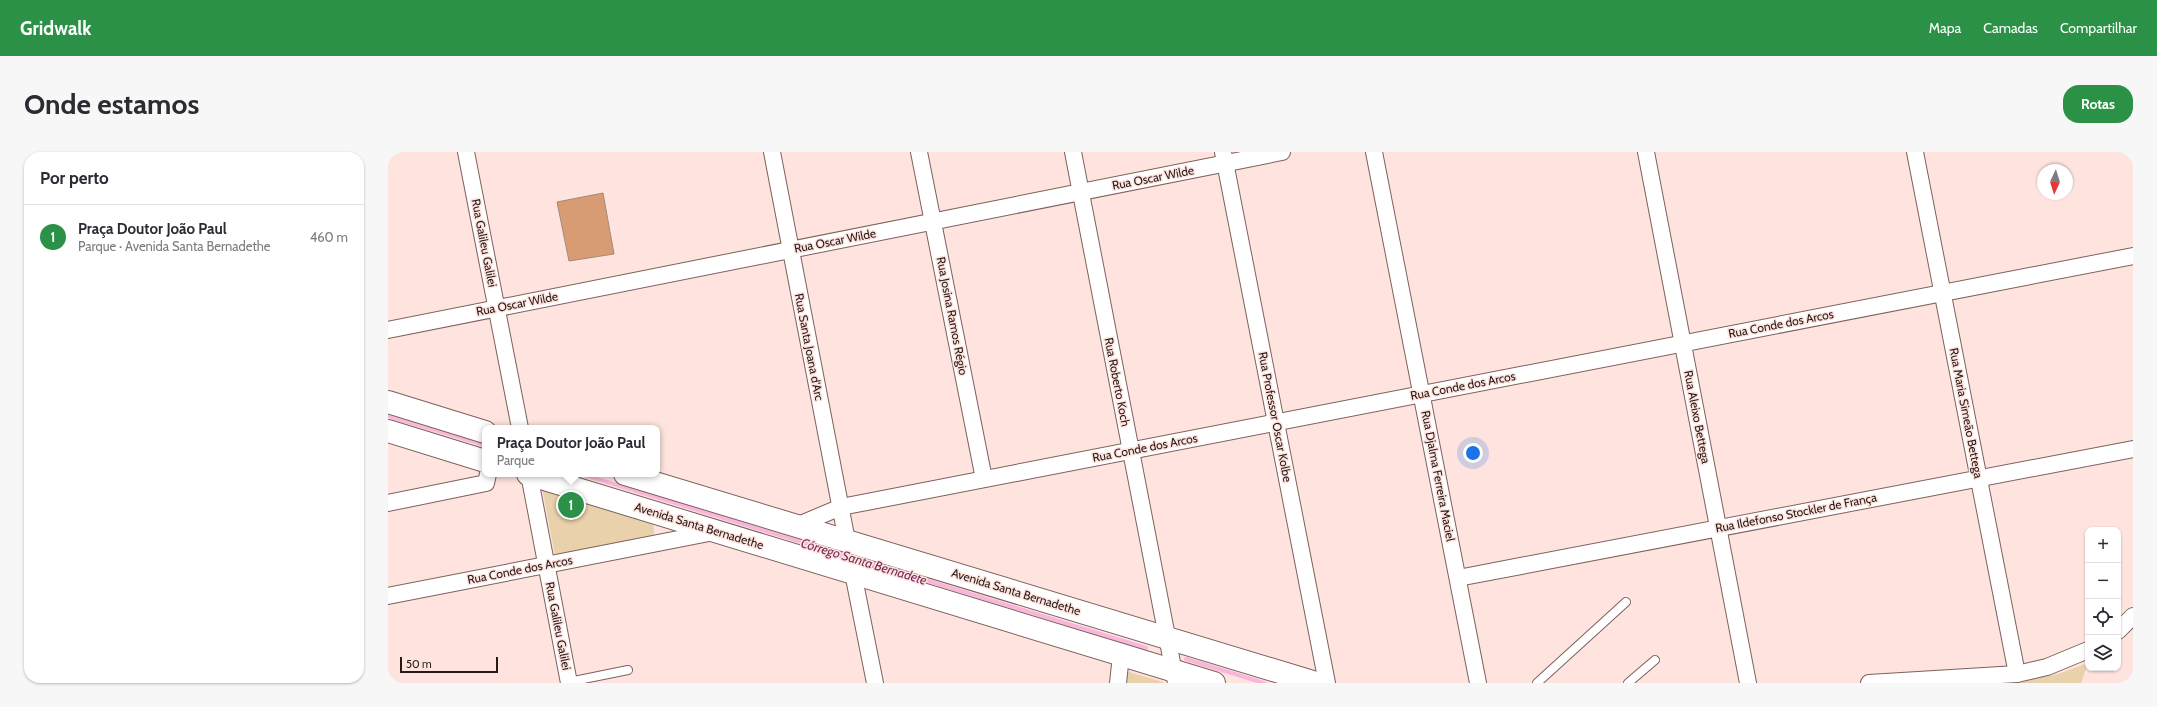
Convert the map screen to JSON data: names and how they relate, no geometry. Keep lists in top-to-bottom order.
{
  "streets": {
    "main road": ["Avenida Santa Bernadethe"],
    "street": [
      "Rua Oscar Wilde",
      "Rua Galileu Galilei",
      "Rua Josina Ramos Régio",
      "Rua Conde dos Arcos",
      "Rua Santa Joana d'Arc",
      "Rua Roberto Koch",
      "Rua Maria Simeão Bettega",
      "Rua Professor Oscar Kolbe",
      "Rua Aleixo Bettega",
      "Rua Djalma Ferreira Maciel",
      "Rua Ildefonso Stockler de França"
    ]
  },
  "crossings": [
    ["Rua Oscar Wilde", "Rua Galileu Galilei"],
    ["Rua Oscar Wilde", "Rua Josina Ramos Régio"],
    ["Rua Oscar Wilde", "Rua Santa Joana d'Arc"],
    ["Rua Oscar Wilde", "Rua Roberto Koch"],
    ["Rua Oscar Wilde", "Rua Professor Oscar Kolbe"],
    ["Rua Galileu Galilei", "Rua Conde dos Arcos"],
    ["Rua Josina Ramos Régio", "Rua Conde dos Arcos"],
    ["Rua Conde dos Arcos", "Rua Santa Joana d'Arc"],
    ["Rua Conde dos Arcos", "Rua Roberto Koch"],
    ["Rua Conde dos Arcos", "Rua Maria Simeão Bettega"],
    ["Rua Conde dos Arcos", "Rua Professor Oscar Kolbe"],
    ["Rua Conde dos Arcos", "Rua Aleixo Bettega"],
    ["Rua Conde dos Arcos", "Rua Djalma Ferreira Maciel"],
    ["Rua Conde dos Arcos", "Avenida Santa Bernadethe"],
    ["Rua Santa Joana d'Arc", "Avenida Santa Bernadethe"],
    ["Rua Roberto Koch", "Avenida Santa Bernadethe"],
    ["Rua Maria Simeão Bettega", "Rua Ildefonso Stockler de França"],
    ["Rua Aleixo Bettega", "Rua Ildefonso Stockler de França"],
    ["Rua Djalma Ferreira Maciel", "Rua Ildefonso Stockler de França"]
  ],
  "water": ["Córrego Santa Bernadete"],
  "scale_bar": "50 m",
  "north": "bottom",
  "page": {
    "header": "Gridwalk",
    "nav": ["Mapa", "Camadas", "Compartilhar"],
    "buttons": "Rotas",
    "title": "Onde estamos",
    "heading": "Por perto",
    "list": [
      {
        "mark": "1",
        "name": "Praça Doutor João Paul",
        "note": "Parque · Avenida Santa Bernadethe",
        "value": "460 m"
      }
    ],
    "popup": ["Praça Doutor João Paul", "Parque"],
    "pins": "1",
    "map_buttons": ["+", "−"],
    "scale": "50 m"
  }
}
